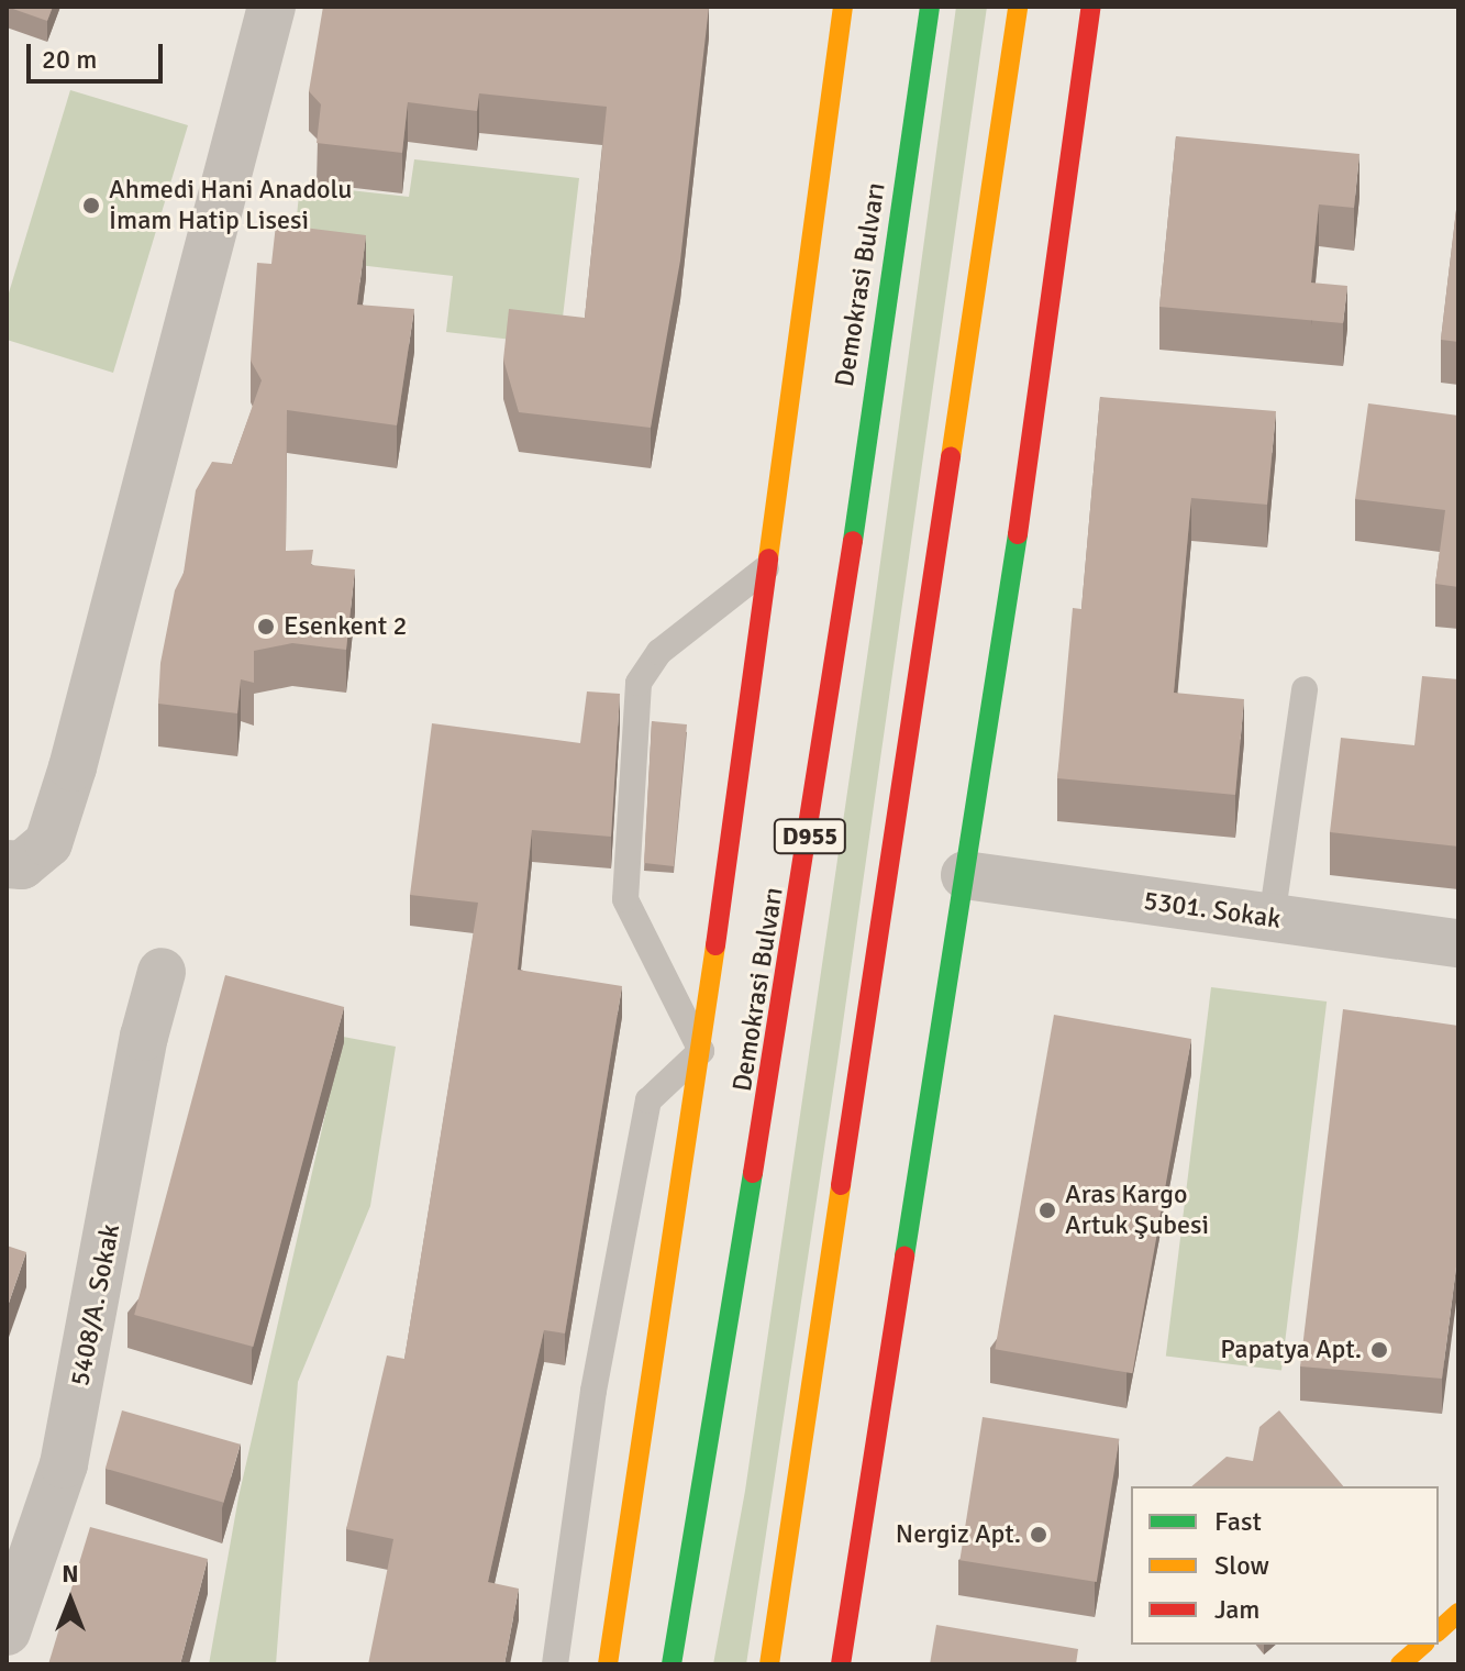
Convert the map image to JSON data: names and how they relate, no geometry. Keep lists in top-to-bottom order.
{
  "streets": {
    "main road": ["Demokrasi Bulvarı", "D955"],
    "street": ["5301. Sokak", "5408/A. Sokak"]
  },
  "places": [
    "Ahmedi Hani Anadolu İmam Hatip Lisesi",
    "Esenkent 2",
    "Aras Kargo Artuk Şubesi",
    "Papatya Apt.",
    "Nergiz Apt."
  ],
  "legend": ["Fast", "Slow", "Jam"],
  "scale_bar": "20 m",
  "north": "top"
}
